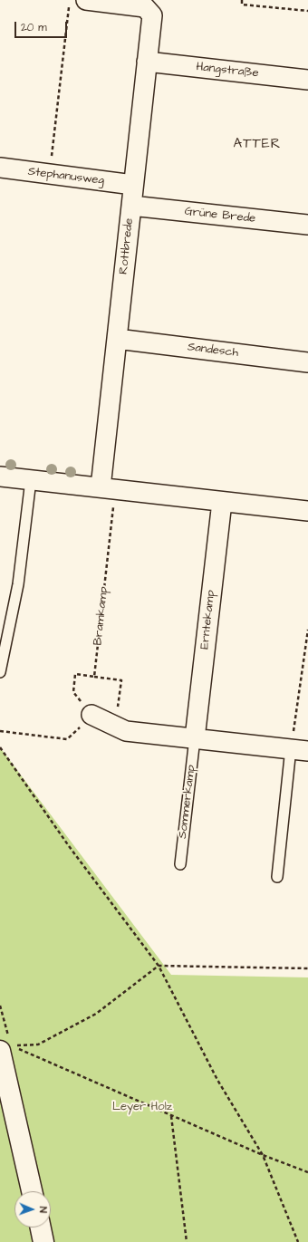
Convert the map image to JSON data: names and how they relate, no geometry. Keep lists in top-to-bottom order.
{
  "streets": {
    "street": [
      "Hangstraße",
      "Stephanusweg",
      "Grüne Brede",
      "Rottbrede",
      "Sandesch",
      "Erntekamp"
    ],
    "lane": ["Sommerkamp"],
    "path": ["Bramkamp"]
  },
  "crossings": [
    ["Hangstraße", "Rottbrede"],
    ["Stephanusweg", "Rottbrede"],
    ["Grüne Brede", "Rottbrede"],
    ["Rottbrede", "Sandesch"],
    ["Rottbrede", "Bramkamp"],
    ["Erntekamp", "Sommerkamp"]
  ],
  "districts": ["ATTER"],
  "parks": ["Leyer Holz"],
  "scale_bar": "20 m",
  "north": "right"
}
